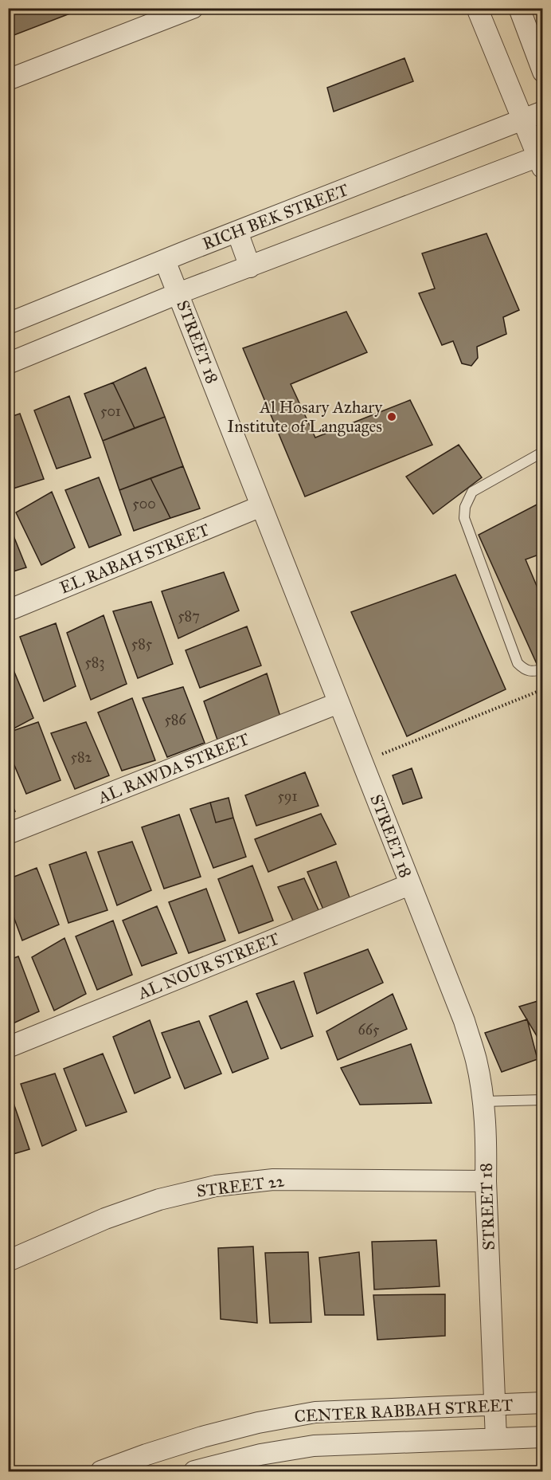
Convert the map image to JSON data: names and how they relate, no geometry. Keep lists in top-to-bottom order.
{
  "streets": {
    "street": [
      "RICH BEK STREET",
      "STREET 18",
      "EL RABAH STREET",
      "AL RAWDA STREET",
      "AL NOUR STREET",
      "STREET 22",
      "CENTER RABBAH STREET"
    ]
  },
  "crossings": [
    ["RICH BEK STREET", "STREET 18"],
    ["STREET 18", "EL RABAH STREET"],
    ["STREET 18", "AL RAWDA STREET"],
    ["STREET 18", "AL NOUR STREET"],
    ["STREET 18", "STREET 22"],
    ["STREET 18", "CENTER RABBAH STREET"]
  ],
  "places": ["Al Hosary Azhary Institute of Languages"],
  "house_numbers": [
    "501",
    "500",
    "587",
    "585",
    "583",
    "586",
    "582",
    "591",
    "665"
  ]
}
